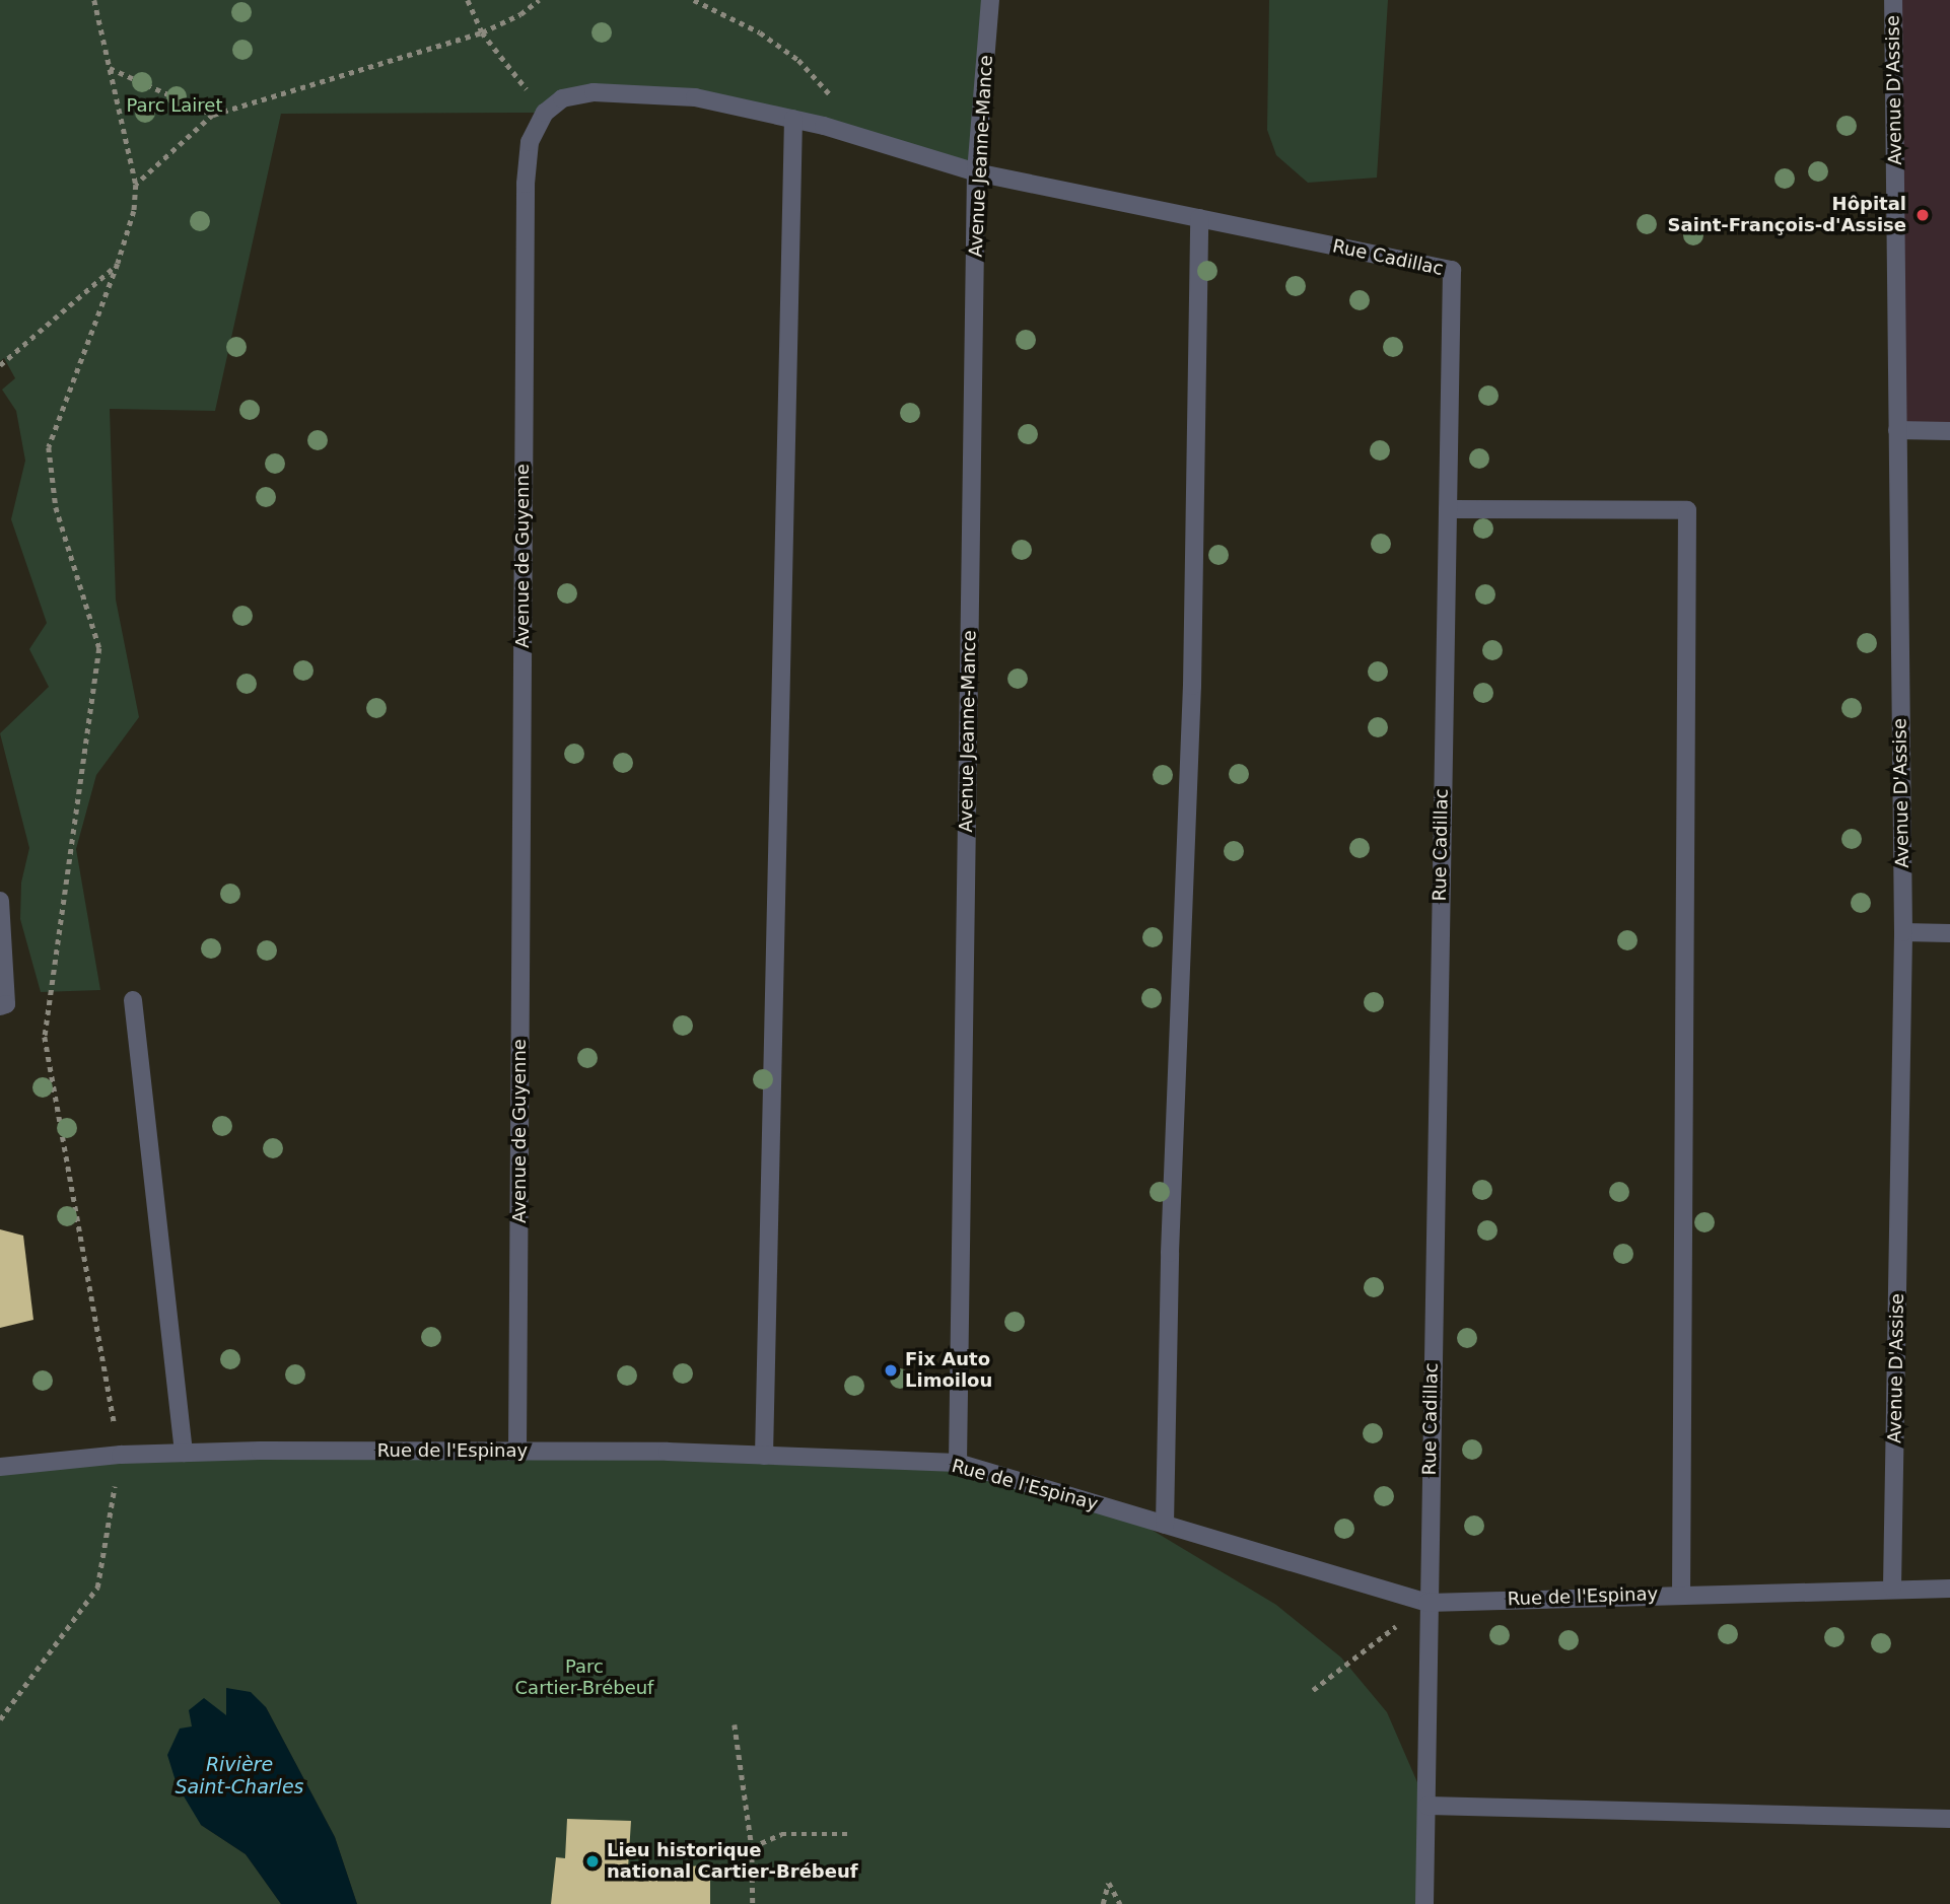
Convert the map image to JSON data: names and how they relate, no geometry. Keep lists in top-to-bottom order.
{
  "streets": {
    "street": [
      "Avenue D'Assise",
      "Avenue Jeanne-Mance",
      "Rue Cadillac",
      "Avenue de Guyenne",
      "Rue de l'Espinay"
    ]
  },
  "crossings": [
    ["Avenue D'Assise", "Rue de l'Espinay"],
    ["Avenue Jeanne-Mance", "Rue Cadillac"],
    ["Avenue Jeanne-Mance", "Rue de l'Espinay"],
    ["Rue Cadillac", "Rue de l'Espinay"],
    ["Avenue de Guyenne", "Rue de l'Espinay"]
  ],
  "water": ["Rivière Saint-Charles"],
  "parks": ["Parc Lairet", "Parc Cartier-Brébeuf"],
  "places": ["Hôpital Saint-François-d'Assise", "Fix Auto Limoilou", "Lieu historique national Cartier-Brébeuf"]
}
